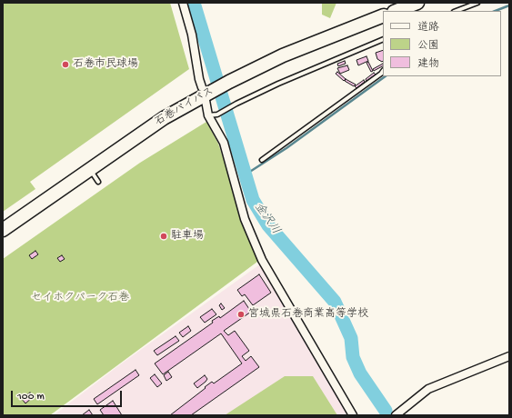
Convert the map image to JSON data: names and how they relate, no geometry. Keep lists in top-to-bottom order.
{
  "streets": {
    "highway": ["石巻バイパス"]
  },
  "water": ["金沢川"],
  "parks": ["セイホクパーク石巻"],
  "places": ["石巻市民球場", "駐車場", "宮城県石巻商業高等学校"],
  "legend": ["道路", "公園", "建物"],
  "scale_bar": "100 m"
}
